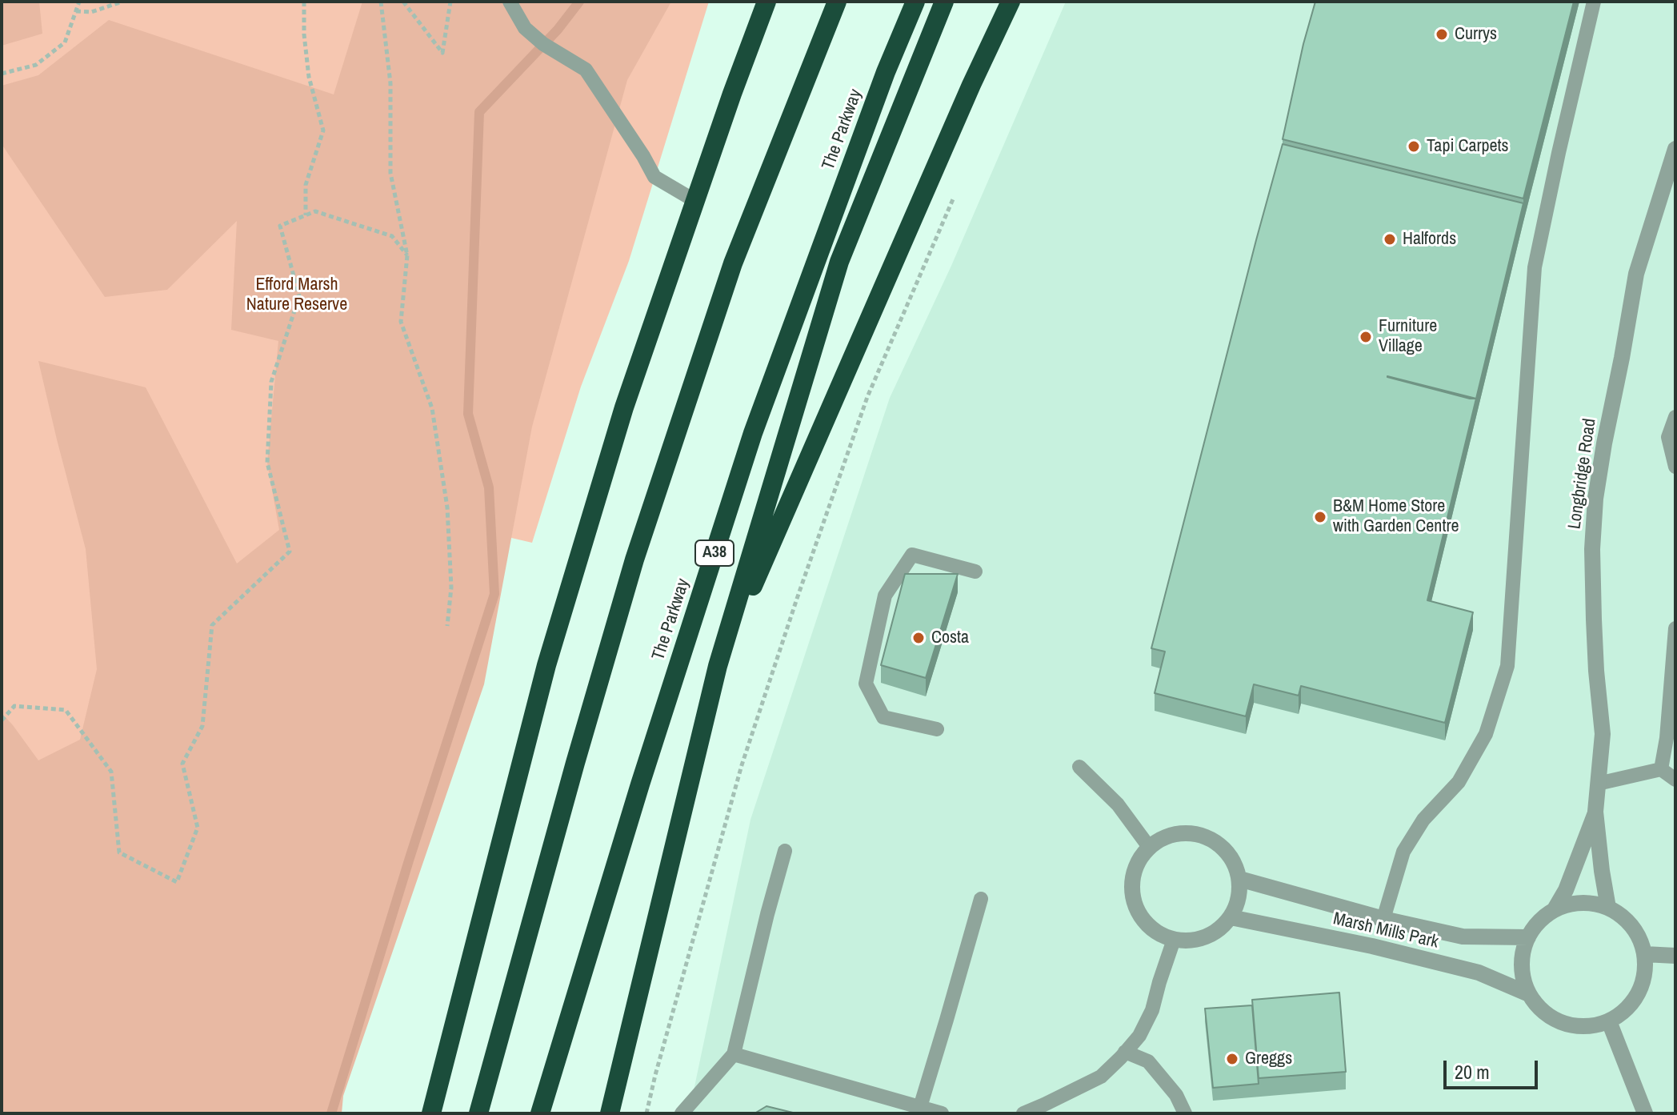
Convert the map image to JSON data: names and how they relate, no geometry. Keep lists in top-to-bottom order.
{
  "streets": {
    "highway": ["The Parkway", "A38"],
    "street": ["Longbridge Road", "Marsh Mills Park"]
  },
  "crossings": [
    ["Longbridge Road", "Marsh Mills Park"]
  ],
  "parks": ["Efford Marsh Nature Reserve"],
  "places": [
    "Currys",
    "Tapi Carpets",
    "Halfords",
    "Furniture Village",
    "B&M Home Store with Garden Centre",
    "Costa",
    "Greggs"
  ],
  "scale_bar": "20 m"
}
